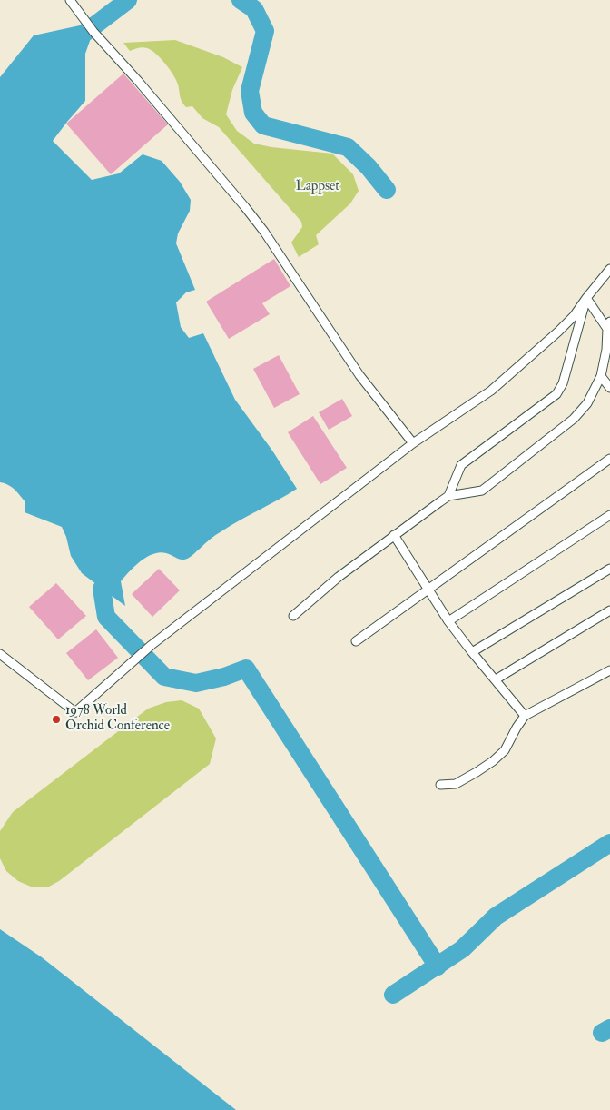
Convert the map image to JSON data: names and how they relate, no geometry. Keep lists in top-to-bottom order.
{
  "parks": ["Lappset"],
  "places": ["1978 World Orchid Conference"]
}
